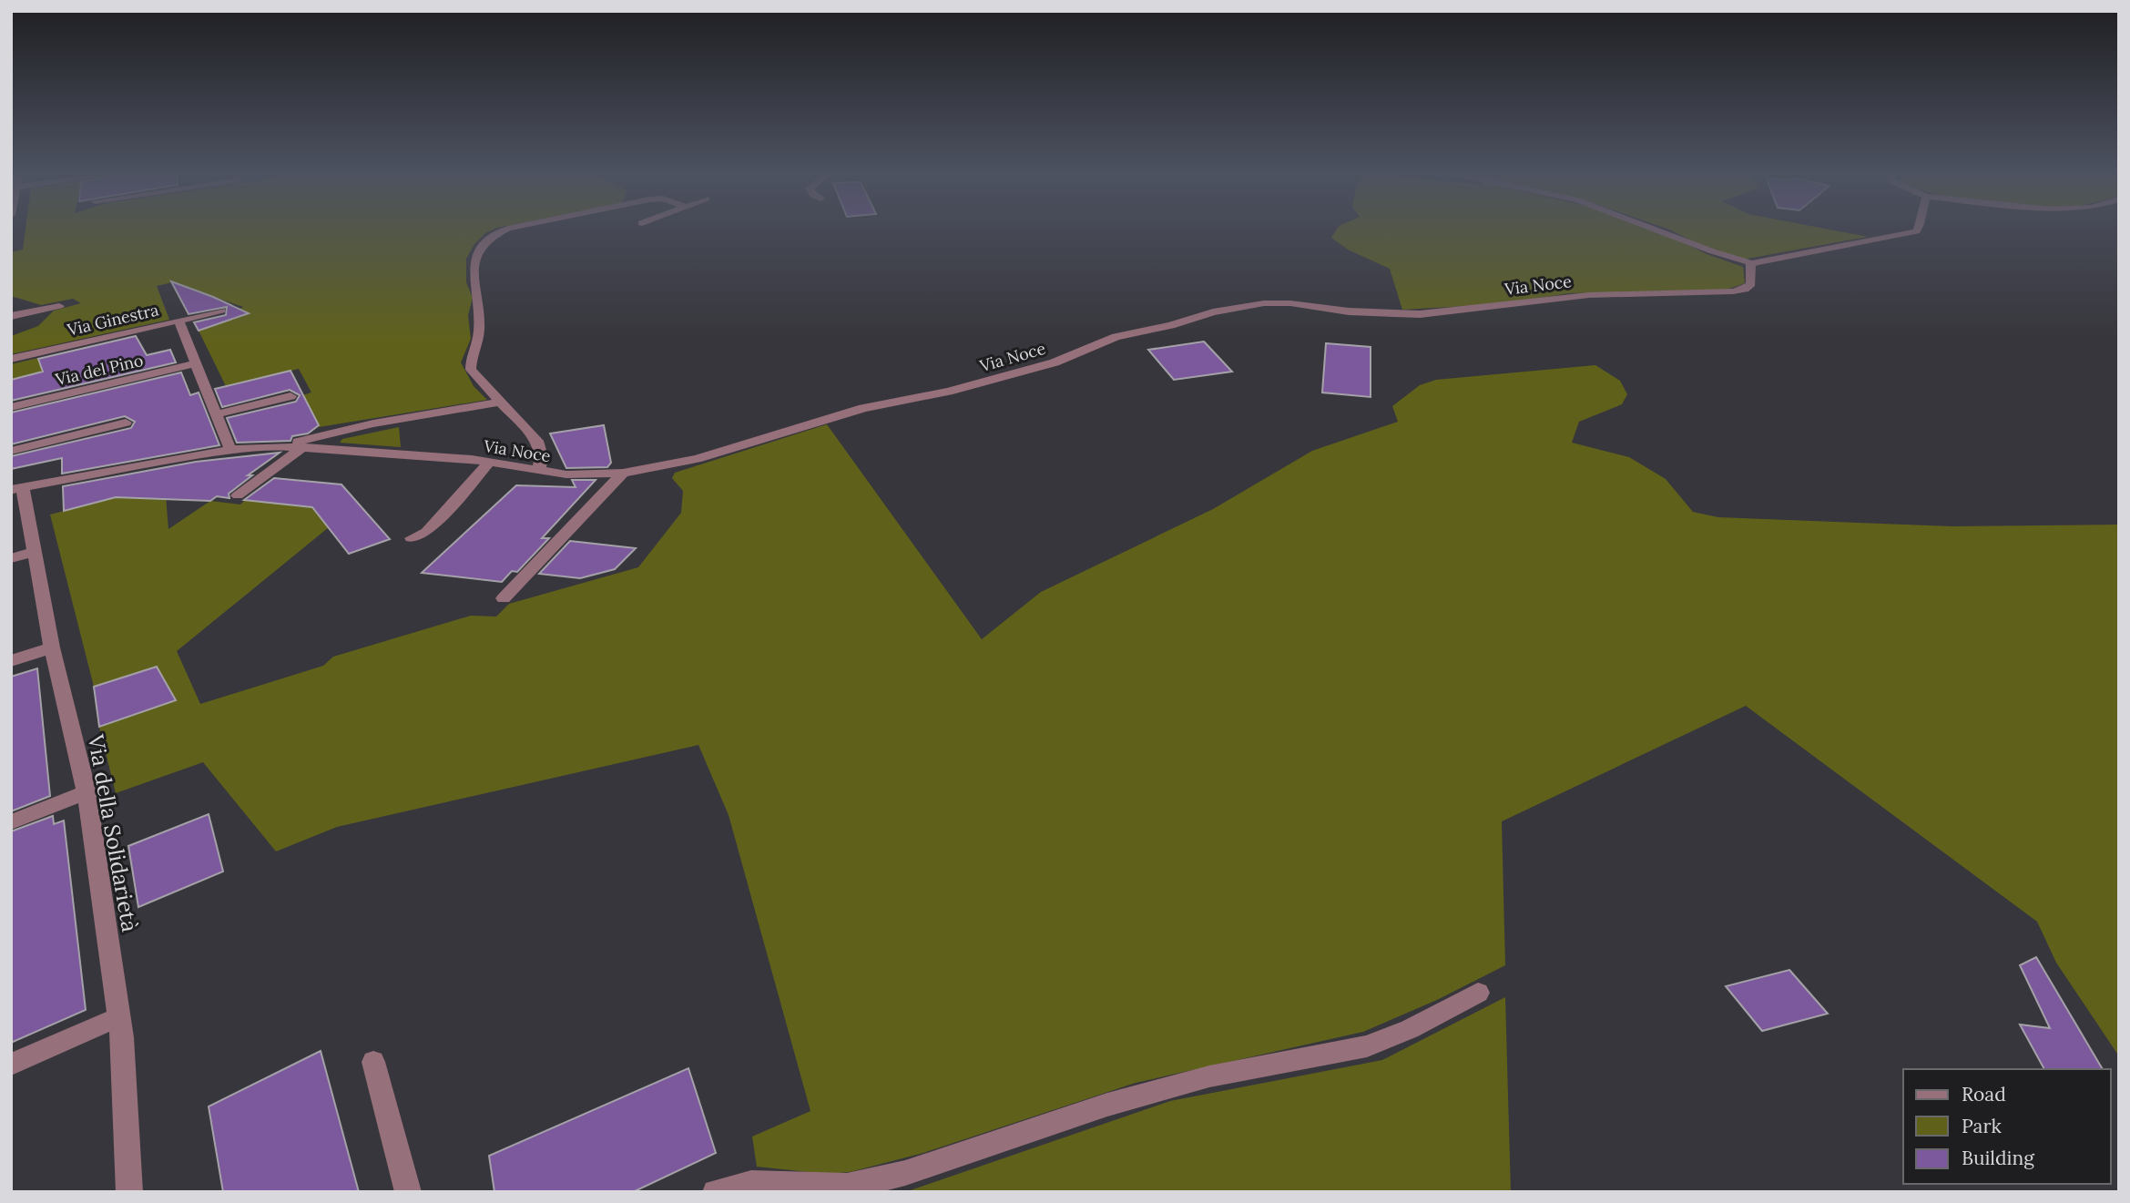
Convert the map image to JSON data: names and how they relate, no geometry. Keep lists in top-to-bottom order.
{
  "streets": {
    "street": [
      "Via Noce",
      "Via Ginestra",
      "Via del Pino",
      "Via della Solidarietà"
    ]
  },
  "crossings": [
    ["Via Noce", "Via della Solidarietà"]
  ],
  "legend": ["Road", "Park", "Building"]
}
